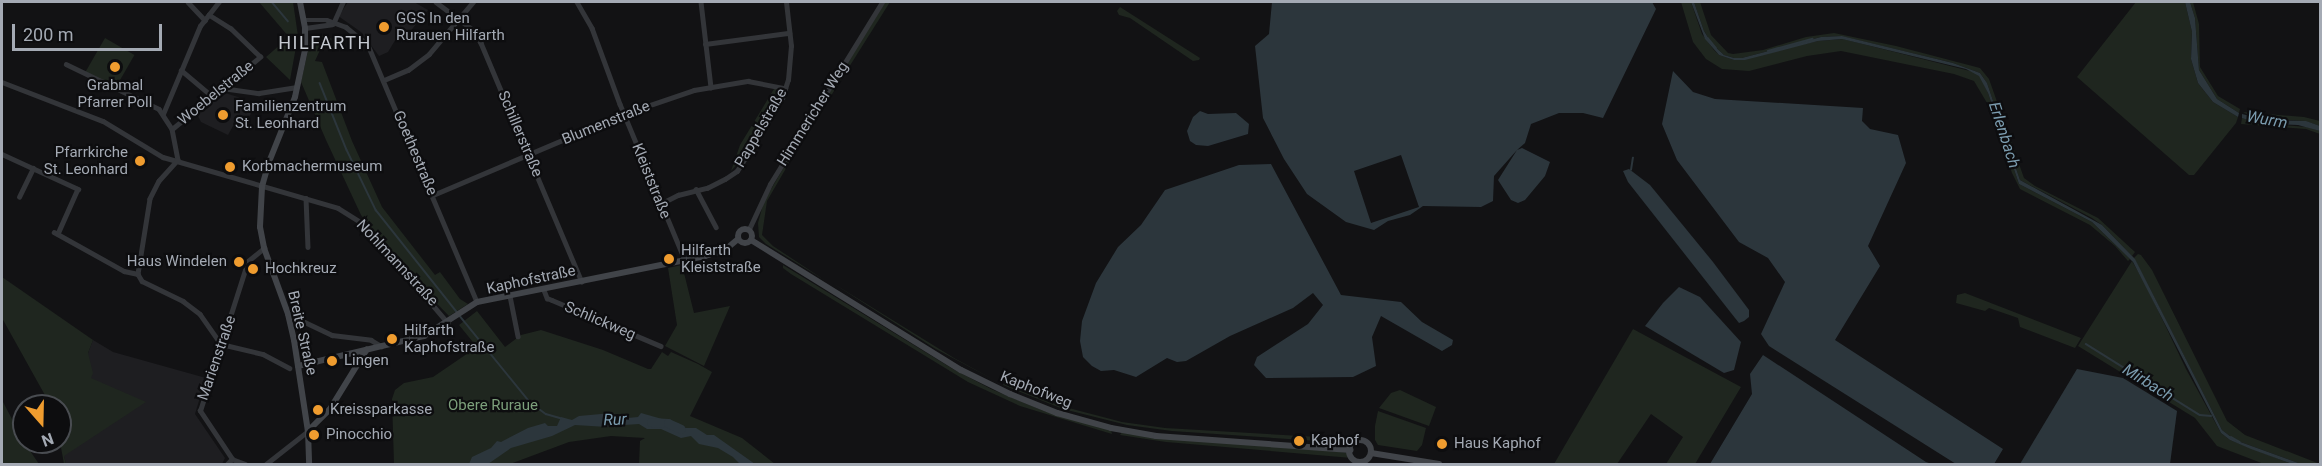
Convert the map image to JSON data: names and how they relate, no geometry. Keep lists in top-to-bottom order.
{
  "streets": {
    "main road": ["Kaphofstraße", "Breite Straße", "Kaphofweg"],
    "street": [
      "Woebelstraße",
      "Himmericher Weg",
      "Blumenstraße",
      "Pappelstraße",
      "Schillerstraße",
      "Goethestraße",
      "Kleiststraße",
      "Nohlmannstraße",
      "Schlickweg",
      "Marienstraße"
    ]
  },
  "crossings": [
    ["Himmericher Weg", "Kaphofstraße"],
    ["Himmericher Weg", "Kaphofweg"],
    ["Blumenstraße", "Pappelstraße"],
    ["Blumenstraße", "Schillerstraße"],
    ["Blumenstraße", "Goethestraße"],
    ["Blumenstraße", "Kleiststraße"],
    ["Pappelstraße", "Kleiststraße"],
    ["Schillerstraße", "Kaphofstraße"],
    ["Goethestraße", "Kaphofstraße"],
    ["Goethestraße", "Breite Straße"],
    ["Kleiststraße", "Kaphofstraße"],
    ["Nohlmannstraße", "Kaphofstraße"],
    ["Nohlmannstraße", "Breite Straße"],
    ["Kaphofstraße", "Schlickweg"],
    ["Kaphofstraße", "Breite Straße"],
    ["Kaphofstraße", "Kaphofweg"],
    ["Breite Straße", "Marienstraße"]
  ],
  "districts": ["HILFARTH"],
  "water": [
    "Wurm",
    "Erlenbach",
    "Mirbach",
    "Rur"
  ],
  "parks": ["Obere Ruraue"],
  "places": [
    "GGS In den Rurauen Hilfarth",
    "Grabmal Pfarrer Poll",
    "Familienzentrum St. Leonhard",
    "Pfarrkirche St. Leonhard",
    "Korbmachermuseum",
    "Hilfarth Kleiststraße",
    "Haus Windelen",
    "Hochkreuz",
    "Hilfarth Kaphofstraße",
    "Lingen",
    "Kreissparkasse",
    "Pinocchio",
    "Kaphof",
    "Haus Kaphof"
  ],
  "scale_bar": "200 m",
  "north": "bottom"
}
